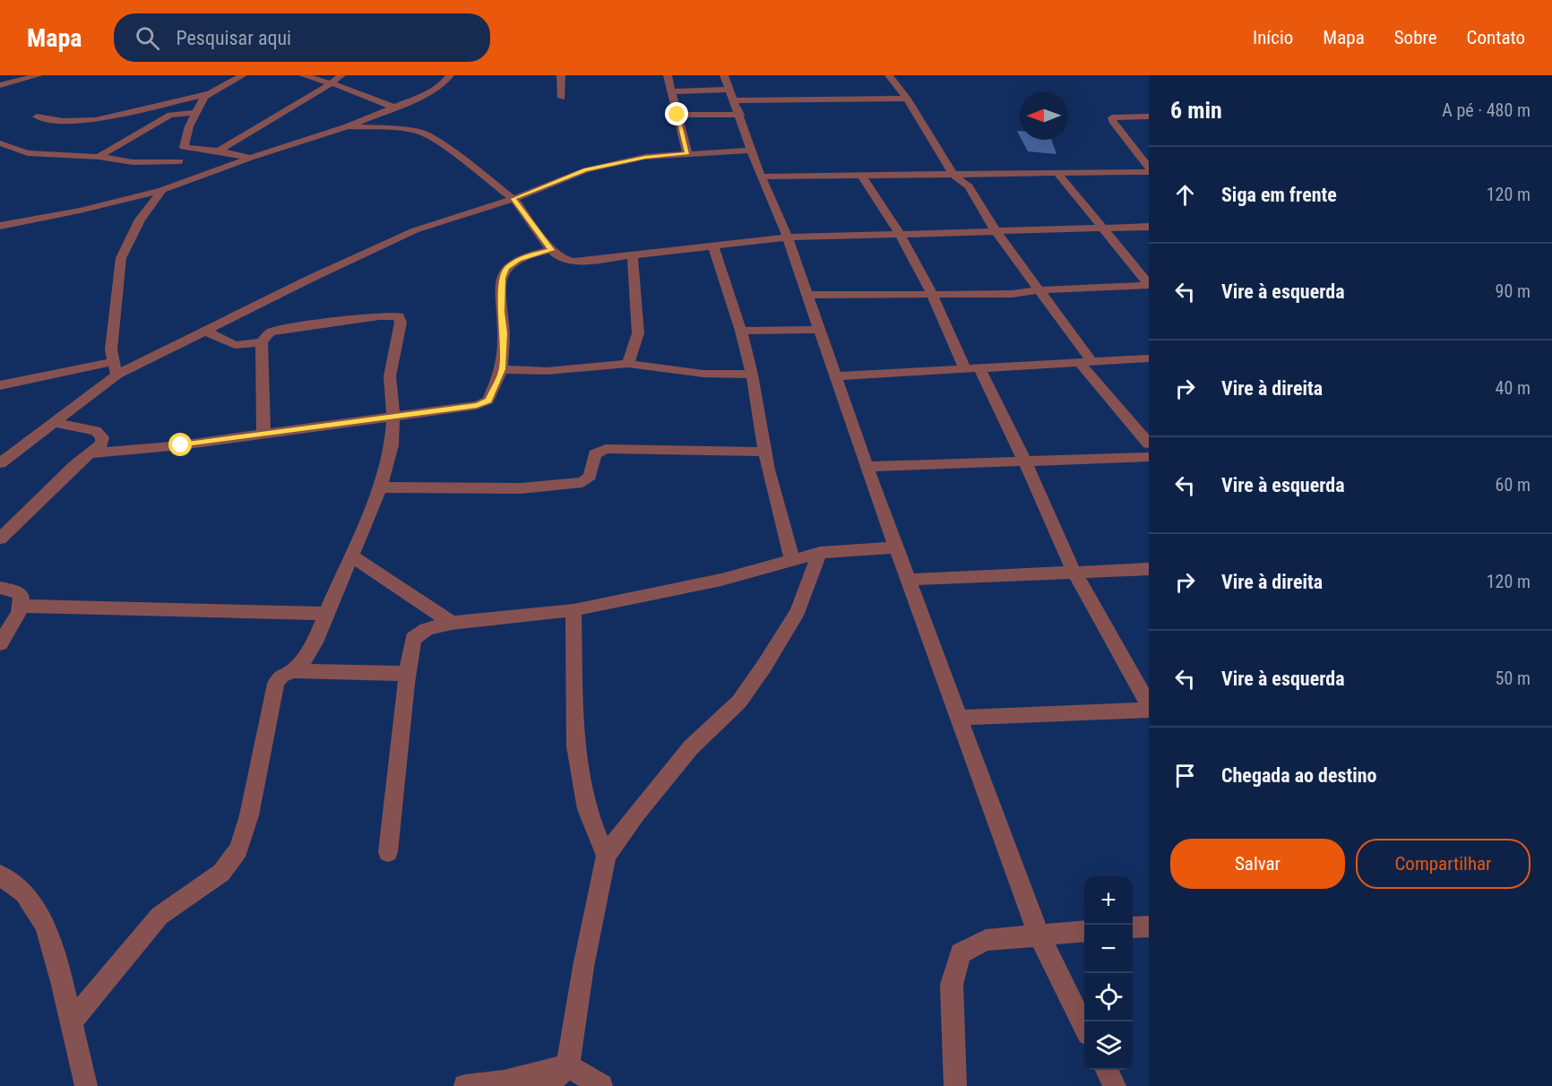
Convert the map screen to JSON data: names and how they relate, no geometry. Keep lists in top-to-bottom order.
{
  "north": "left",
  "page": {
    "header": "Mapa",
    "search": "Pesquisar aqui",
    "nav": [
      "Início",
      "Mapa",
      "Sobre",
      "Contato"
    ],
    "heading": ["6 min", "A pé · 480 m"],
    "list": [
      ["Siga em frente", "120 m"],
      ["Vire à esquerda", "90 m"],
      ["Vire à direita", "40 m"],
      ["Vire à esquerda", "60 m"],
      ["Vire à direita", "120 m"],
      ["Vire à esquerda", "50 m"],
      "Chegada ao destino"
    ],
    "buttons": ["Salvar", "Compartilhar"],
    "map_buttons": ["+", "−"]
  }
}
